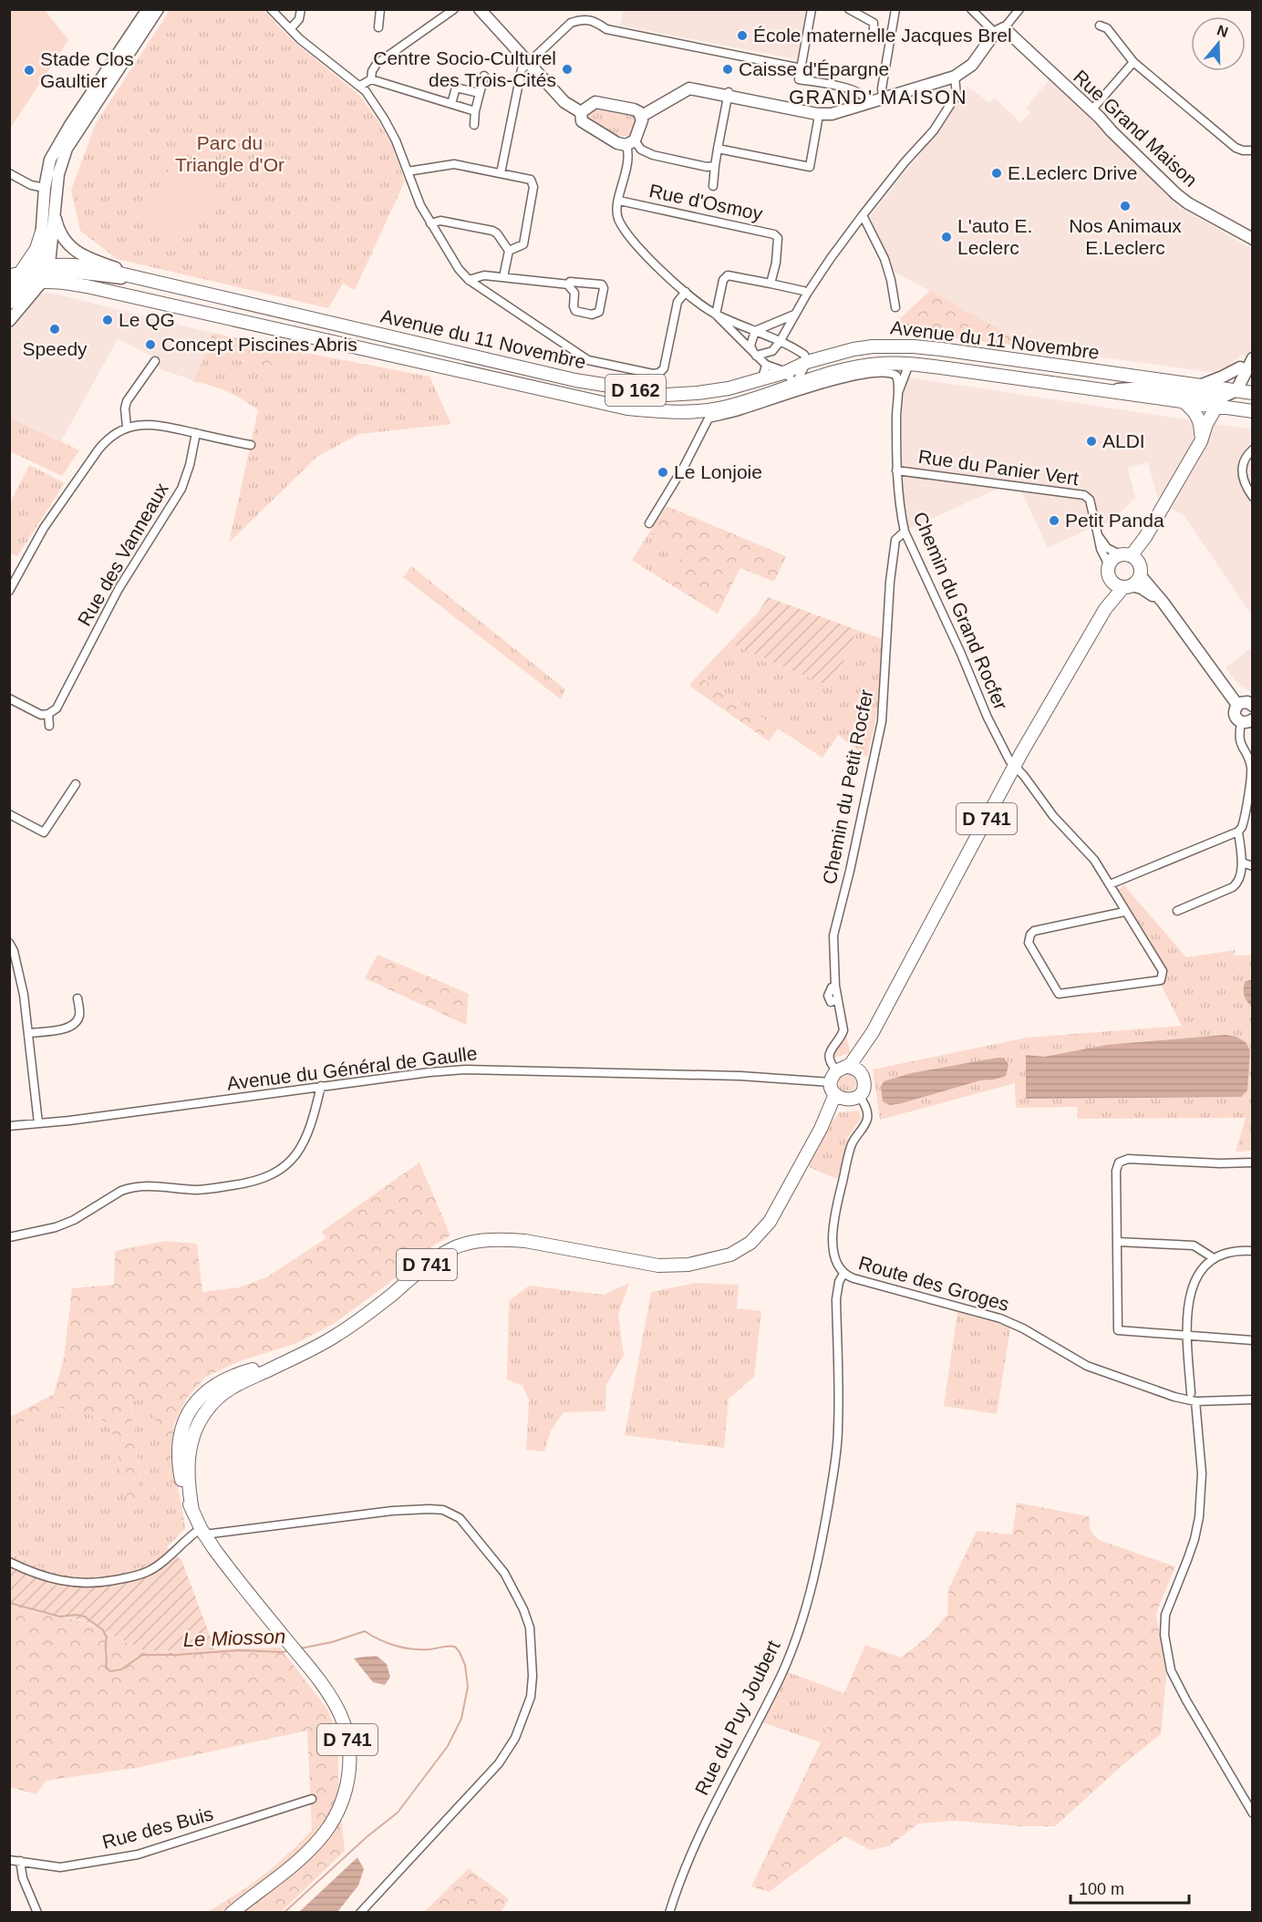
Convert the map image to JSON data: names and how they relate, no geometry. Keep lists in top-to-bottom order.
{
  "streets": {
    "main road": ["Avenue du 11 Novembre", "D 162", "D 741"],
    "street": [
      "Rue Grand Maison",
      "Rue d'Osmoy",
      "Rue du Panier Vert",
      "Rue des Vanneaux",
      "Chemin du Grand Rocfer",
      "Chemin du Petit Rocfer",
      "Avenue du Général de Gaulle",
      "Route des Groges",
      "Rue du Puy Joubert",
      "Rue des Buis"
    ]
  },
  "crossings": [
    ["Rue d'Osmoy", "Avenue du 11 Novembre"],
    ["Avenue du 11 Novembre", "D 162"],
    ["Rue du Panier Vert", "Chemin du Grand Rocfer"],
    ["Rue du Panier Vert", "D 741"],
    ["Chemin du Grand Rocfer", "Chemin du Petit Rocfer"],
    ["Chemin du Grand Rocfer", "D 741"],
    ["Chemin du Petit Rocfer", "D 741"],
    ["Chemin du Petit Rocfer", "Avenue du Général de Gaulle"],
    ["D 741", "Avenue du Général de Gaulle"],
    ["Route des Groges", "Rue du Puy Joubert"]
  ],
  "districts": ["GRAND' MAISON"],
  "water": ["Le Miosson"],
  "parks": ["Parc du Triangle d'Or"],
  "places": [
    "École maternelle Jacques Brel",
    "Centre Socio-Culturel des Trois-Cités",
    "Caisse d'Épargne",
    "Stade Clos Gaultier",
    "E.Leclerc Drive",
    "Nos Animaux E.Leclerc",
    "L'auto E. Leclerc",
    "Le QG",
    "Speedy",
    "Concept Piscines Abris",
    "ALDI",
    "Le Lonjoie",
    "Petit Panda"
  ],
  "scale_bar": "100 m",
  "north": "top"
}
